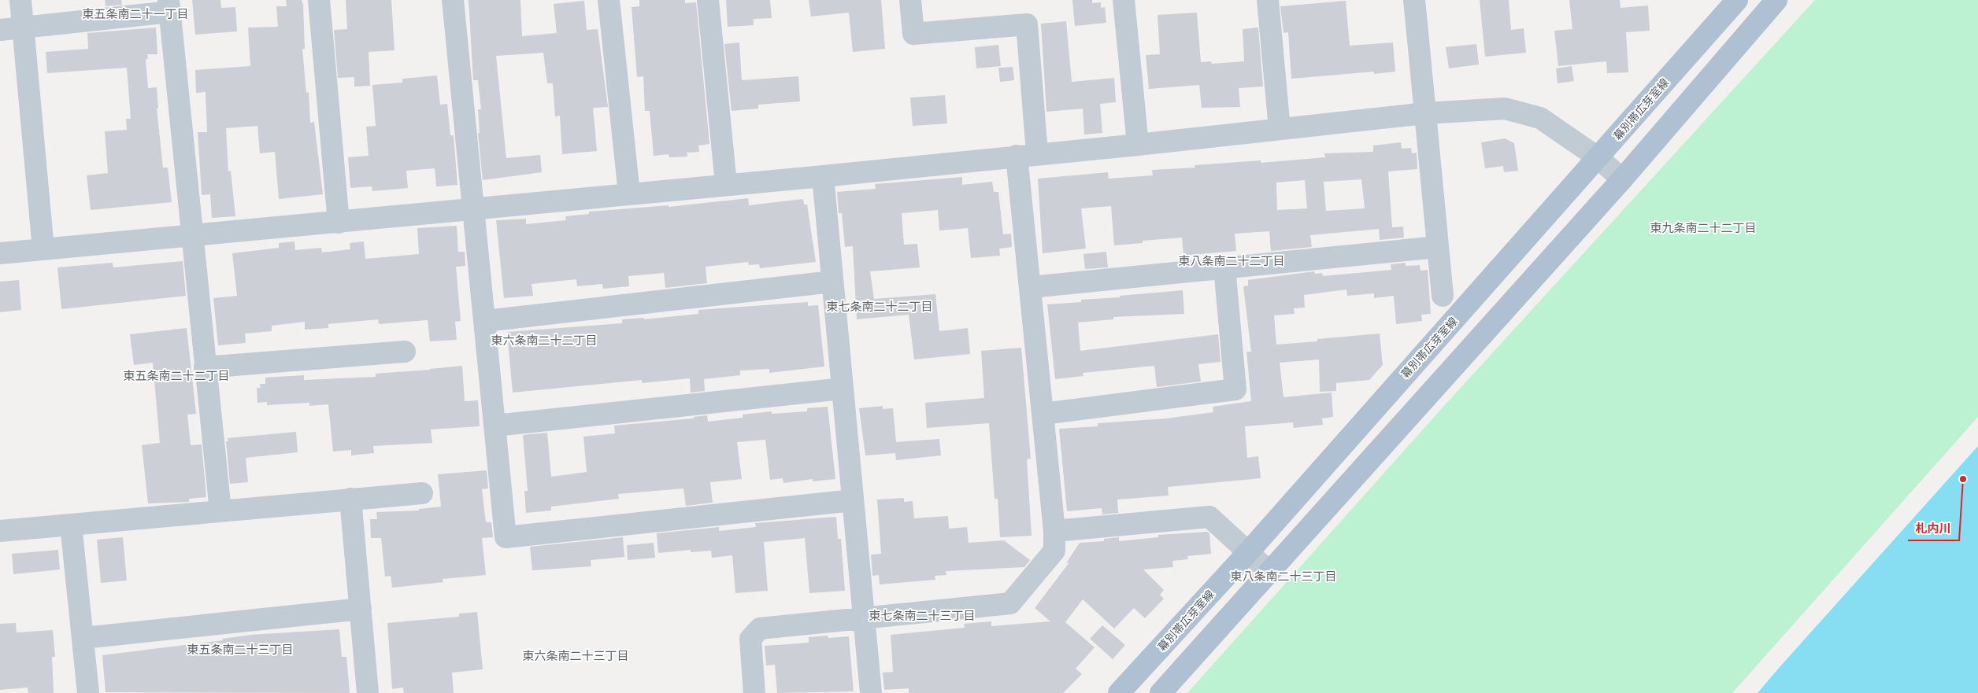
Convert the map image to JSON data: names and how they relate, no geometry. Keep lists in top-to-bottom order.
{
  "streets": {
    "main road": ["幕別帯広芽室線"]
  },
  "districts": [
    "東五条南二十一丁目",
    "東九条南二十二丁目",
    "東八条南二十二丁目",
    "東七条南二十二丁目",
    "東六条南二十二丁目",
    "東五条南二十二丁目",
    "東八条南二十三丁目",
    "東七条南二十三丁目",
    "東五条南二十三丁目",
    "東六条南二十三丁目"
  ],
  "places": ["札内川"]
}
